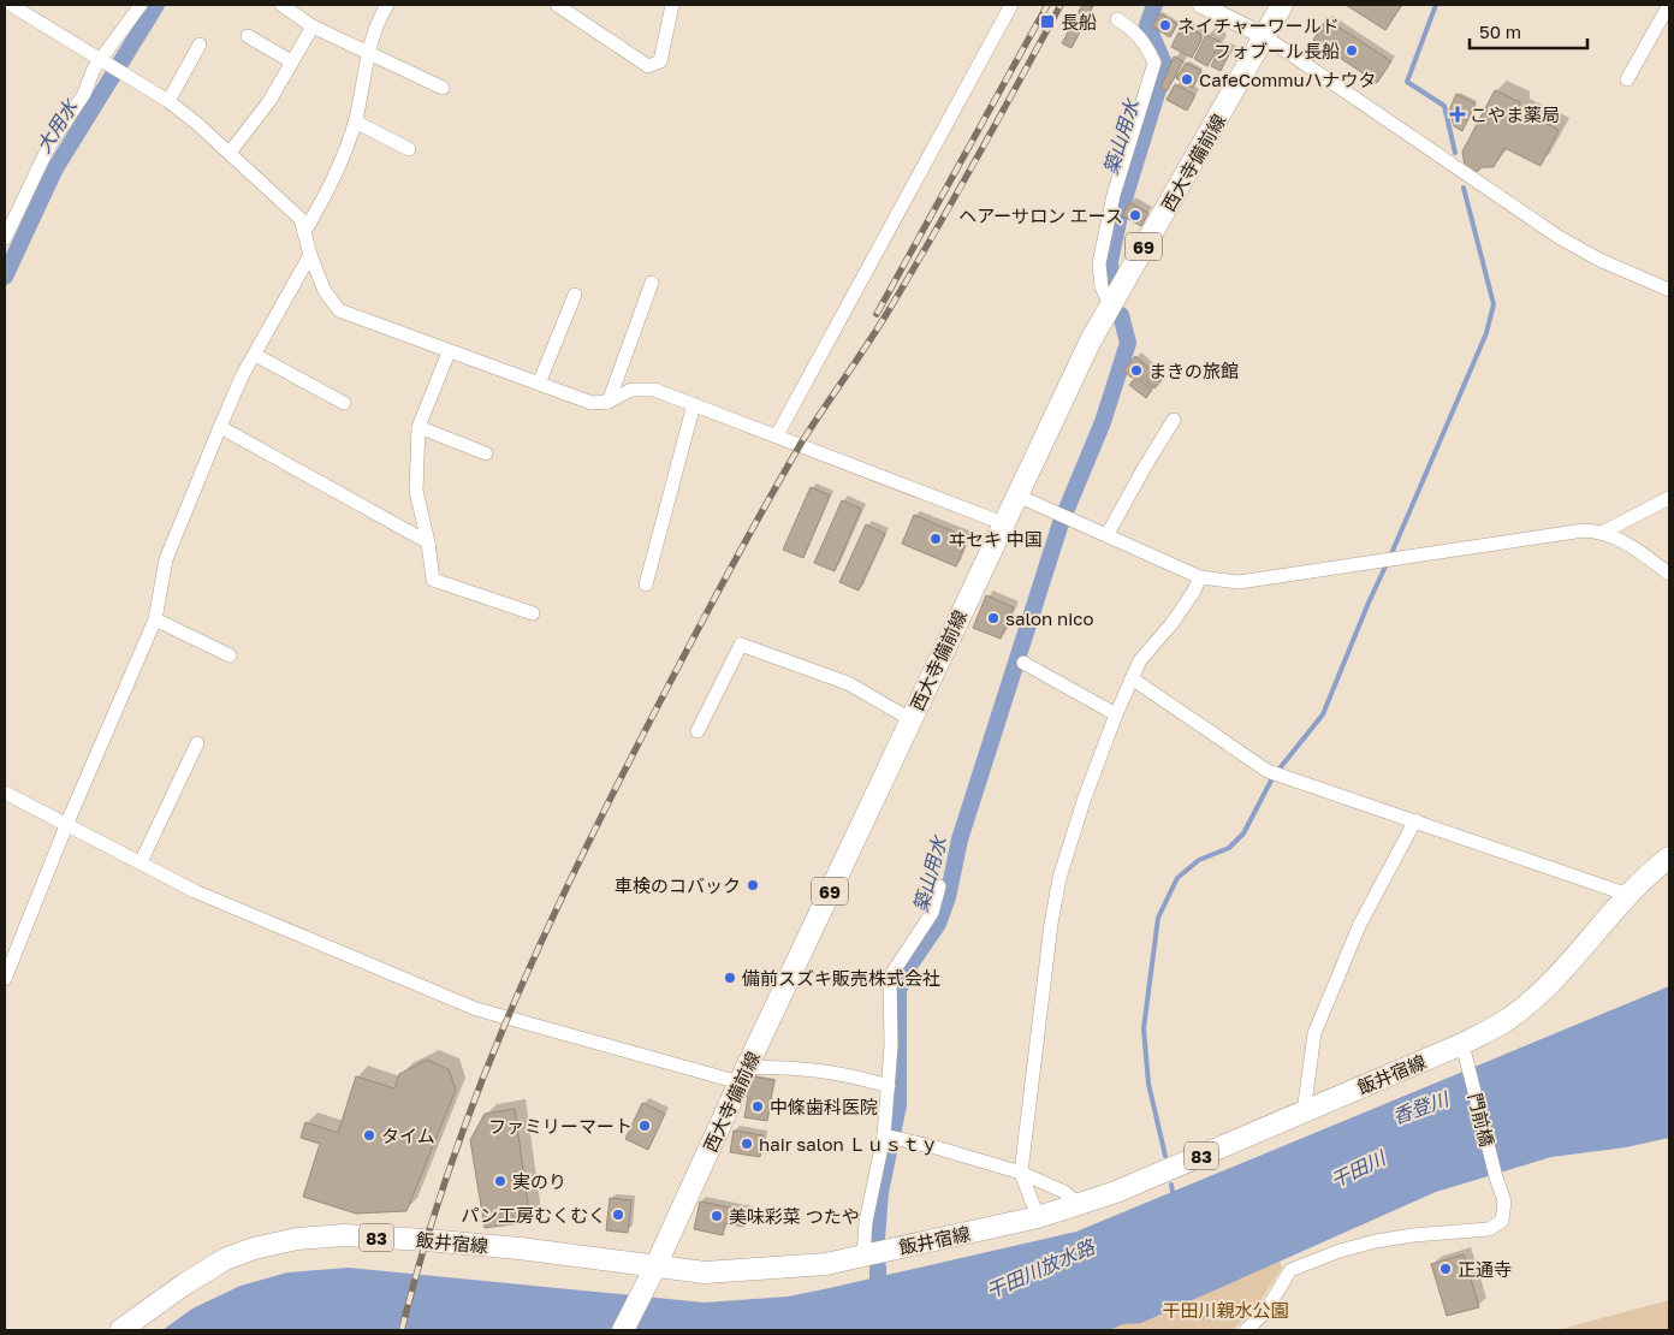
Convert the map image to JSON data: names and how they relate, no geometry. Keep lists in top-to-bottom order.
{
  "streets": {
    "main road": [
      "西大寺備前線",
      "69",
      "飯井宿線",
      "83"
    ],
    "street": ["門前橋"]
  },
  "crossings": [
    ["西大寺備前線", "飯井宿線"],
    ["飯井宿線", "門前橋"]
  ],
  "water": [
    "大用水",
    "築山用水",
    "香登川",
    "干田川",
    "干田川放水路"
  ],
  "parks": ["干田川親水公園"],
  "places": {
    "transit": ["長船"],
    "other": [
      "ネイチャーワールド",
      "フォブール長船",
      "CafeCommuハナウタ",
      "ヘアーサロン エース",
      "まきの旅館",
      "ヰセキ 中国",
      "salon nico",
      "車検のコバック",
      "備前スズキ販売株式会社",
      "中條歯科医院",
      "ファミリーマート",
      "タイム",
      "hair salon Ｌｕｓｔｙ",
      "実のり",
      "パン工房むくむく",
      "美味彩菜 つたや",
      "正通寺"
    ],
    "health": ["こやま薬局"]
  },
  "scale_bar": "50 m"
}
